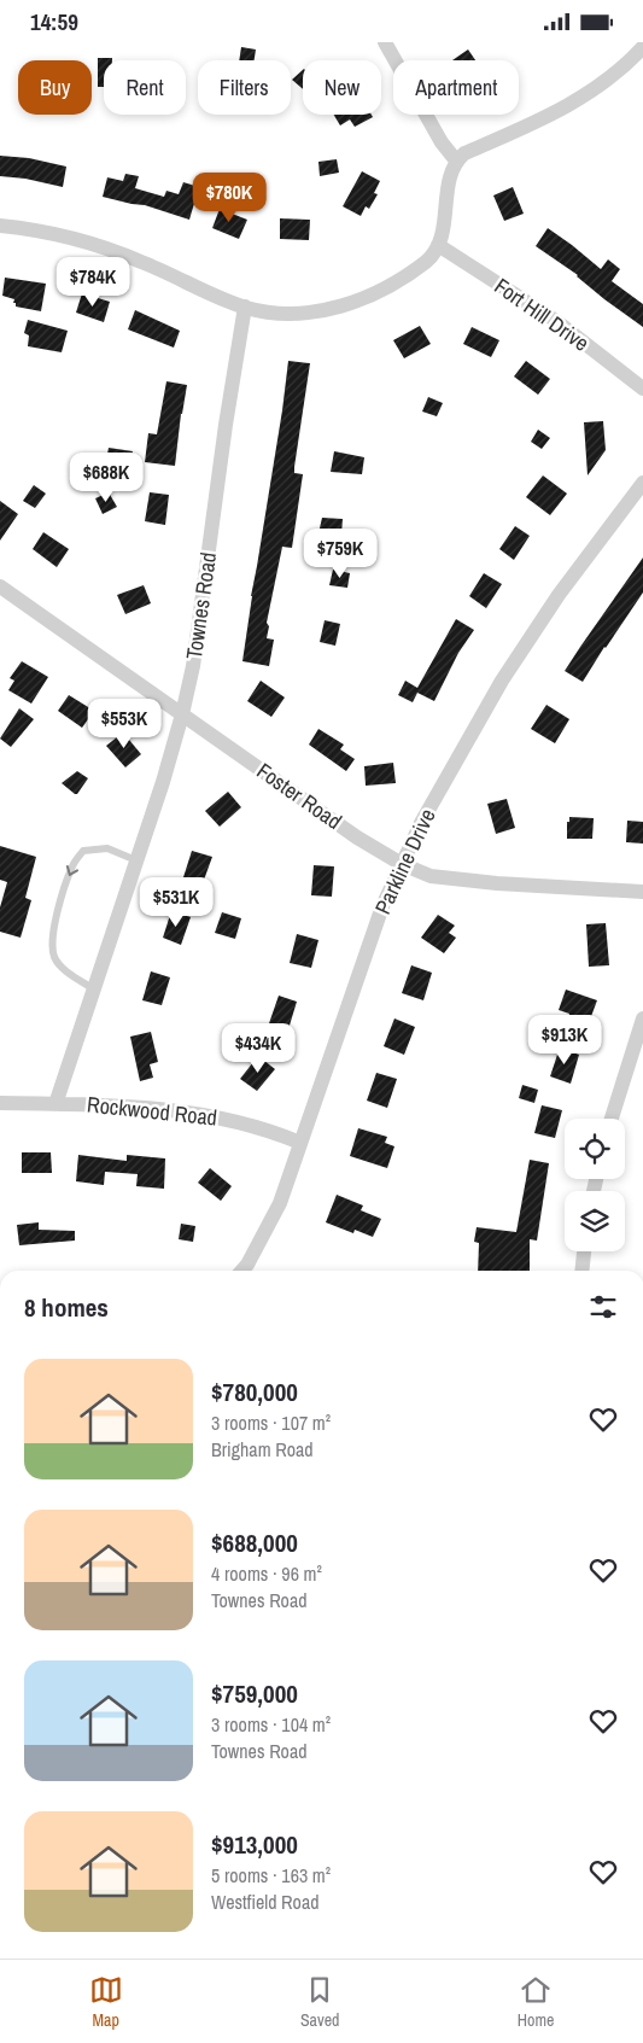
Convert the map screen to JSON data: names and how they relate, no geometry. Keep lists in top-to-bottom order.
{
  "streets": {
    "street": [
      "Fort Hill Drive",
      "Townes Road",
      "Foster Road",
      "Parkline Drive",
      "Rockwood Road"
    ]
  },
  "crossings": [
    ["Townes Road", "Foster Road"],
    ["Townes Road", "Rockwood Road"],
    ["Foster Road", "Parkline Drive"],
    ["Parkline Drive", "Rockwood Road"]
  ],
  "page": {
    "status": "14:59",
    "chip": [
      "Buy",
      "Rent",
      "Filters",
      "New",
      "Apartment"
    ],
    "price": [
      "$780K",
      "$784K",
      "$688K",
      "$759K",
      "$553K",
      "$531K",
      "$913K",
      "$434K"
    ],
    "heading": "8 homes",
    "list": [
      {
        "name": "$780,000",
        "note": "3 rooms · 107 m² · Brigham Road"
      },
      {
        "name": "$688,000",
        "note": "4 rooms · 96 m² · Townes Road"
      },
      {
        "name": "$759,000",
        "note": "3 rooms · 104 m² · Townes Road"
      },
      {
        "name": "$913,000",
        "note": "5 rooms · 163 m² · Westfield Road"
      }
    ],
    "tabs": ["Map", "Saved", "Home"]
  }
}
